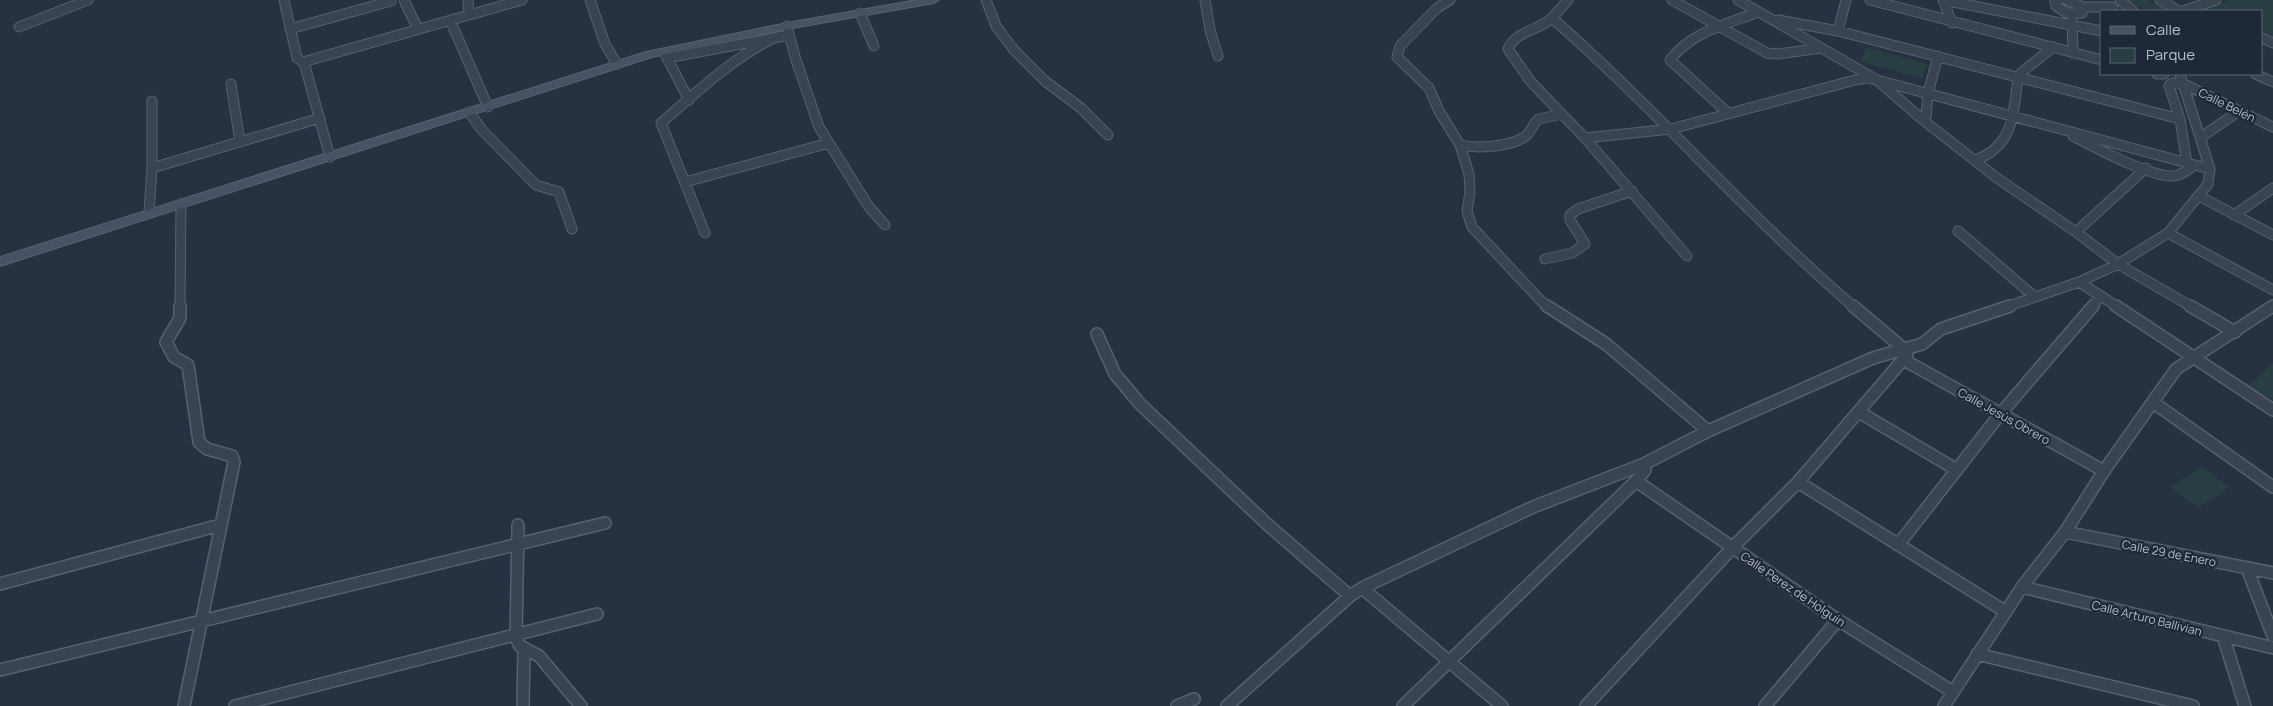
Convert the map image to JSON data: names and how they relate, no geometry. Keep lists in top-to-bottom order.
{
  "streets": {
    "street": [
      "Calle Belén",
      "Calle Jesús Obrero",
      "Calle 29 de Enero",
      "Calle Perez de Holguin",
      "Calle Arturo Ballivian"
    ]
  },
  "legend": ["Calle", "Parque"]
}
